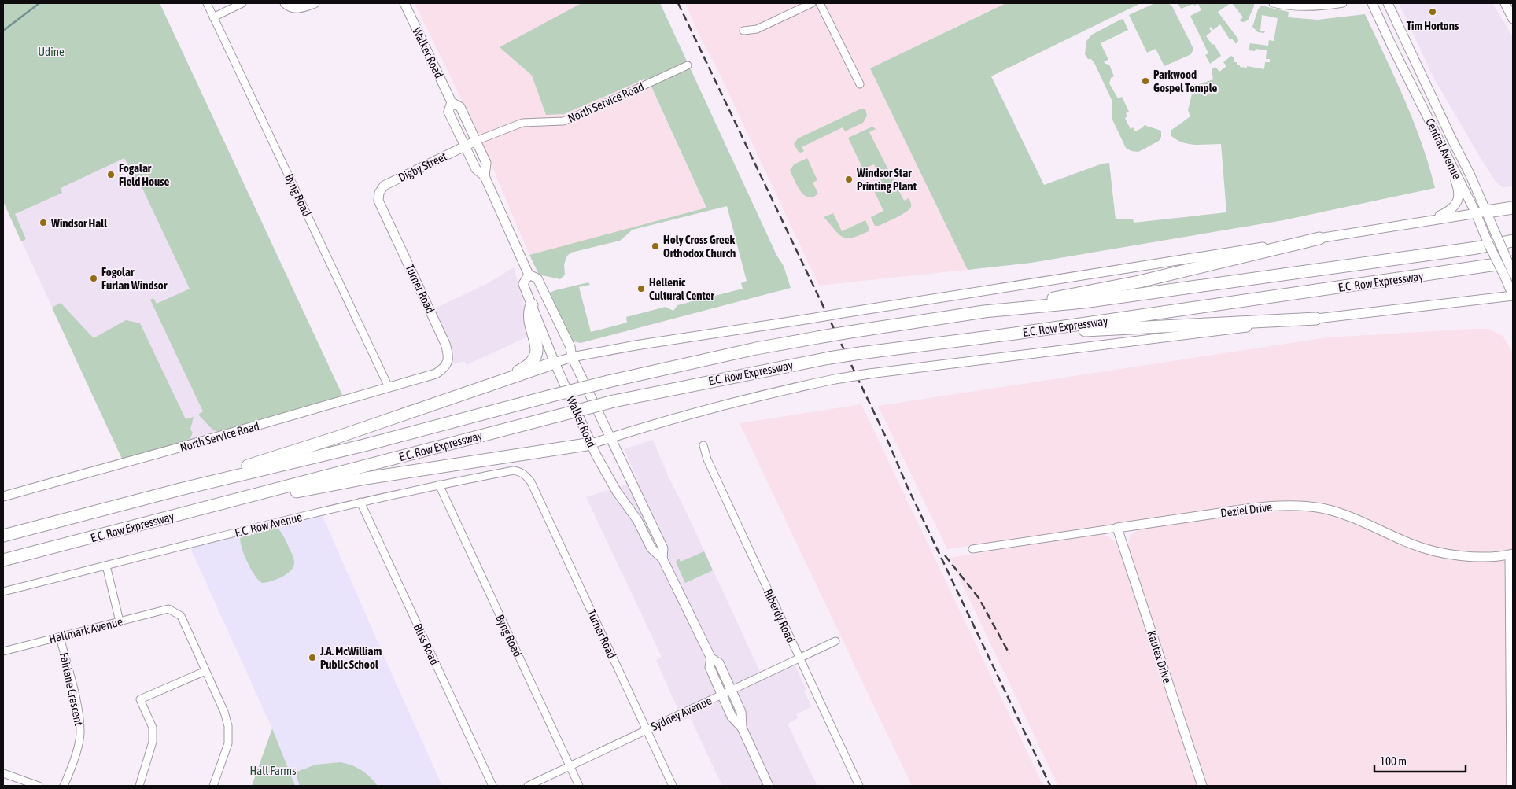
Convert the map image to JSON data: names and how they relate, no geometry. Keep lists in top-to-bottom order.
{
  "streets": {
    "highway": ["E.C. Row Expressway"],
    "main road": [
      "Walker Road",
      "North Service Road",
      "Central Avenue",
      "Digby Street",
      "Turner Road",
      "Deziel Drive",
      "Kautex Drive"
    ],
    "street": [
      "Byng Road",
      "E.C. Row Avenue",
      "Riberdy Road",
      "Hallmark Avenue",
      "Bliss Road",
      "Fairlane Crescent",
      "Sydney Avenue"
    ]
  },
  "crossings": [
    ["Walker Road", "North Service Road"],
    ["Walker Road", "Digby Street"],
    ["Walker Road", "Sydney Avenue"],
    ["North Service Road", "Digby Street"],
    ["North Service Road", "Byng Road"],
    ["North Service Road", "Turner Road"],
    ["Digby Street", "Turner Road"],
    ["Byng Road", "E.C. Row Avenue"],
    ["Byng Road", "Sydney Avenue"],
    ["Turner Road", "E.C. Row Avenue"],
    ["Turner Road", "Sydney Avenue"],
    ["Deziel Drive", "Kautex Drive"],
    ["E.C. Row Avenue", "Bliss Road"],
    ["Riberdy Road", "Sydney Avenue"],
    ["Hallmark Avenue", "Fairlane Crescent"]
  ],
  "parks": ["Udine", "Hall Farms"],
  "places": [
    "Tim Hortons",
    "Parkwood Gospel Temple",
    "Fogalar Field House",
    "Windsor Star Printing Plant",
    "Windsor Hall",
    "Holy Cross Greek Orthodox Church",
    "Fogolar Furlan Windsor",
    "Hellenic Cultural Center",
    "J.A. McWilliam Public School"
  ],
  "scale_bar": "100 m"
}
